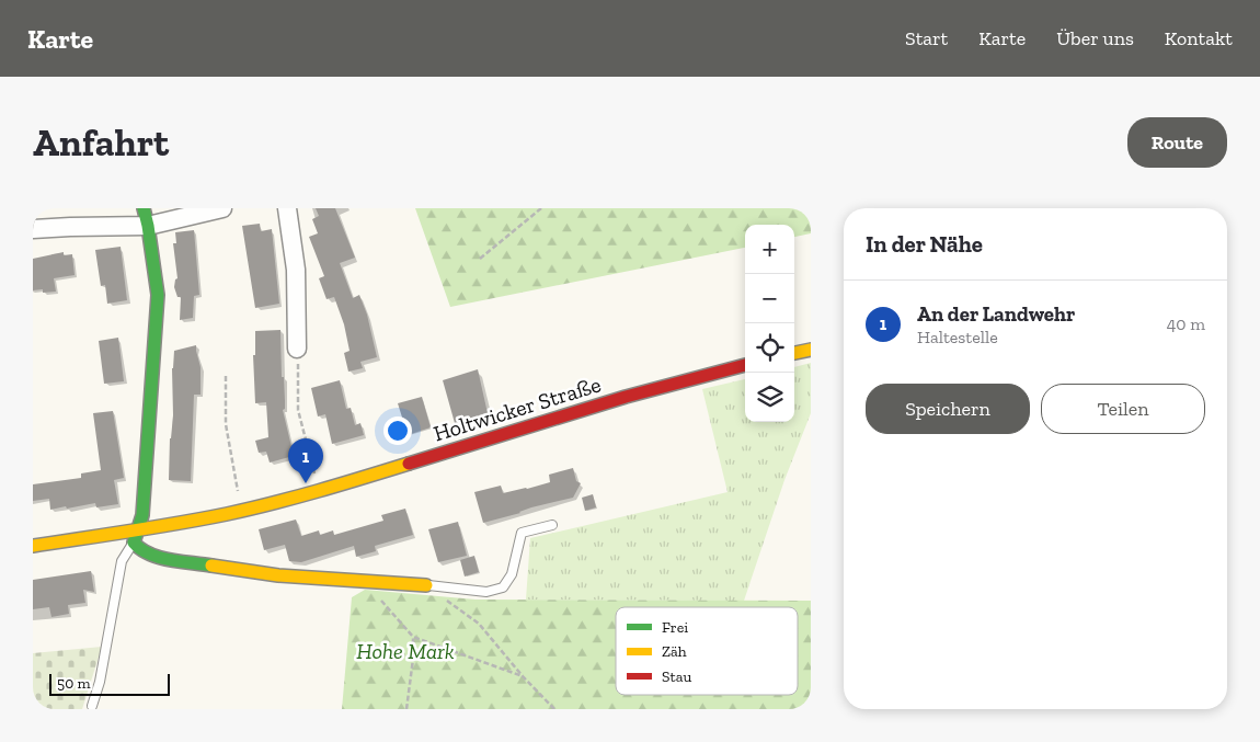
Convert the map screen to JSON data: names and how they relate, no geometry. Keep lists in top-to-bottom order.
{
  "streets": {
    "street": ["Holtwicker Straße"]
  },
  "parks": ["Hohe Mark"],
  "legend": ["Frei", "Zäh", "Stau"],
  "scale_bar": "50 m",
  "page": {
    "header": "Karte",
    "nav": [
      "Start",
      "Karte",
      "Über uns",
      "Kontakt"
    ],
    "buttons": [
      "Route",
      ["Speichern", "Teilen"]
    ],
    "title": "Anfahrt",
    "heading": "In der Nähe",
    "map_buttons": ["+", "−"],
    "list": [
      {
        "mark": "1",
        "name": "An der Landwehr",
        "note": "Haltestelle",
        "value": "40 m"
      }
    ],
    "pins": "1",
    "scale": "50 m"
  }
}
